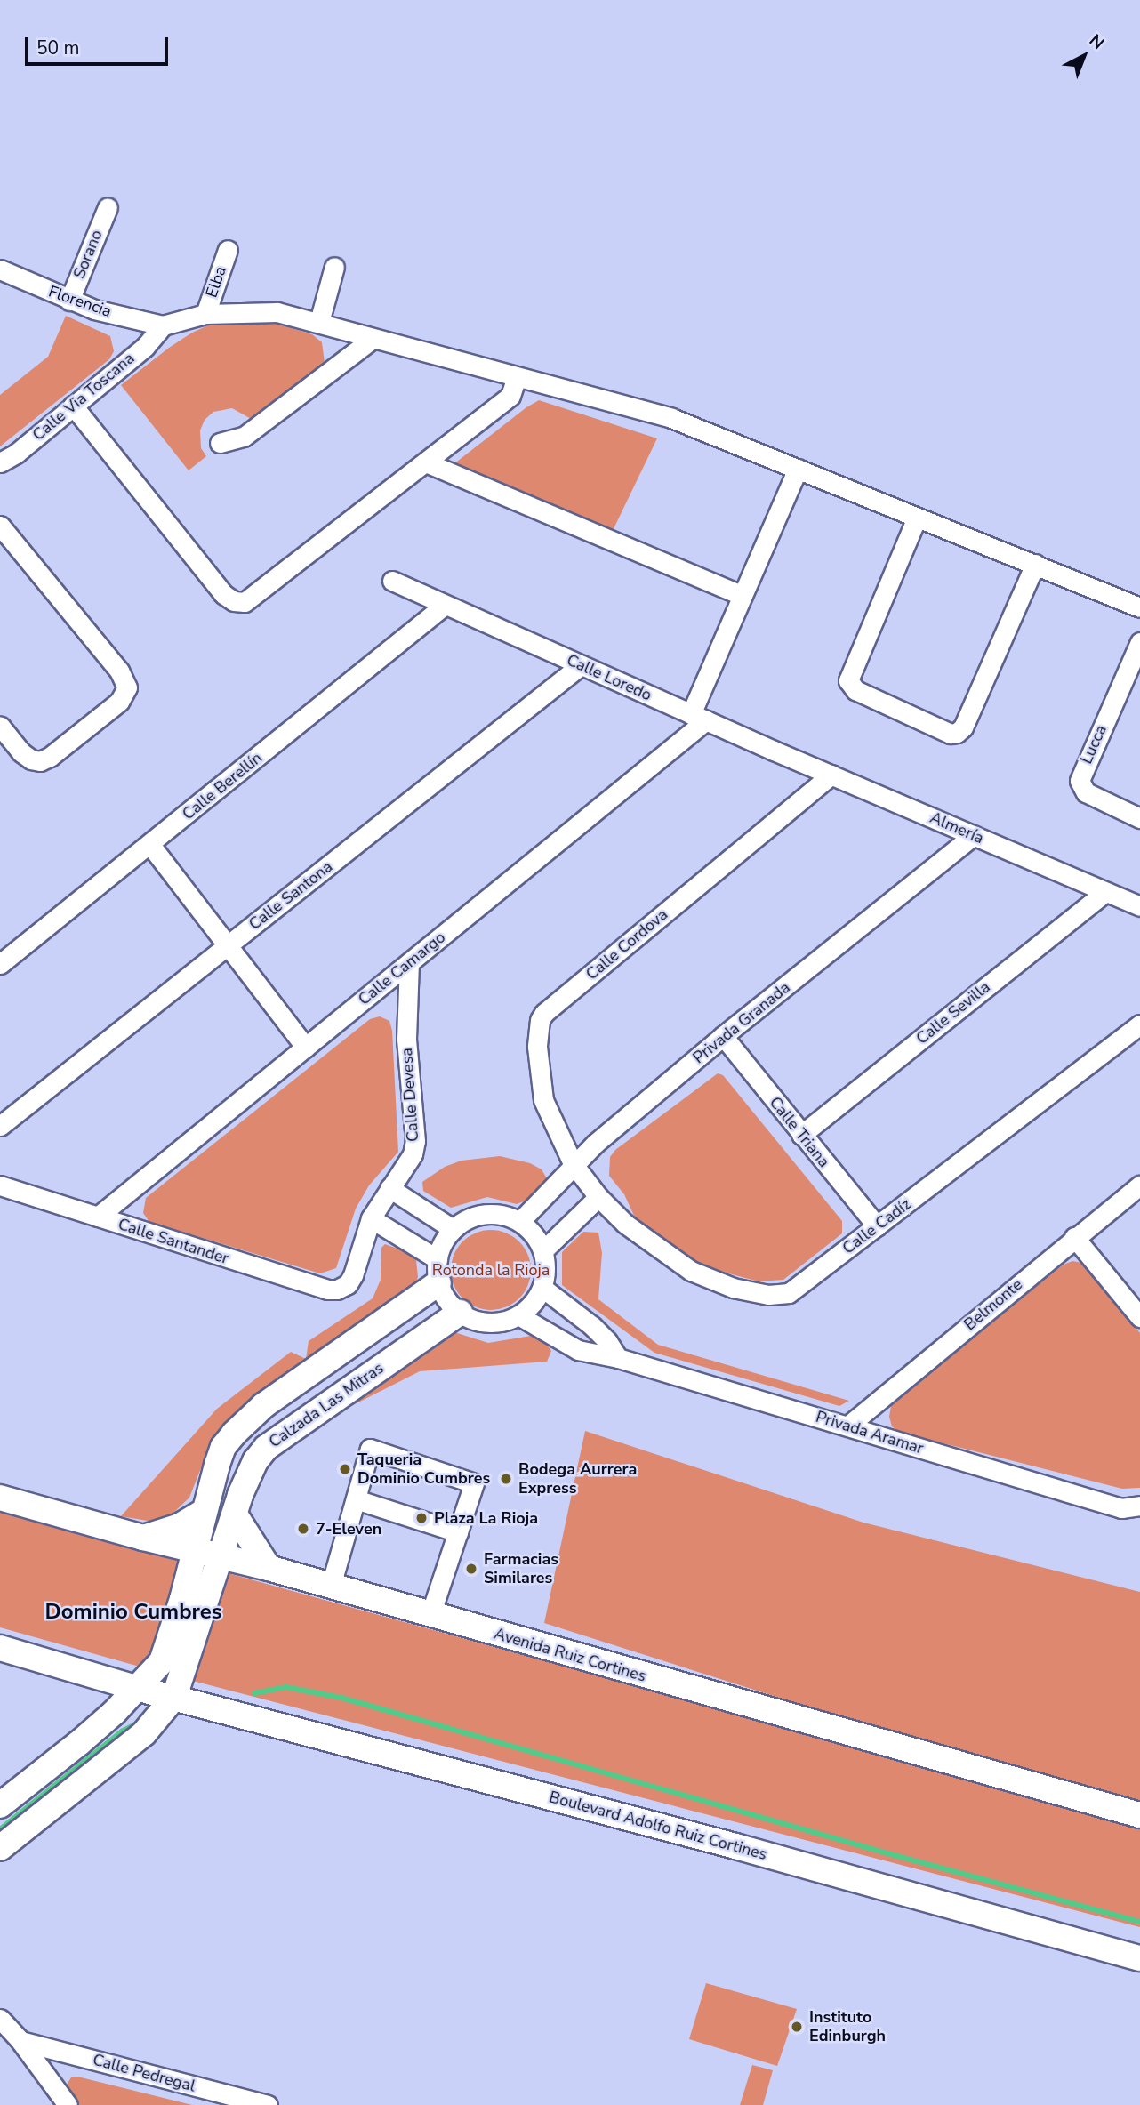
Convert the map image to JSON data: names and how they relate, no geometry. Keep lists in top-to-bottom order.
{
  "streets": {
    "main road": ["Calzada Las Mitras", "Avenida Ruiz Cortines", "Boulevard Adolfo Ruiz Cortines"],
    "street": [
      "Sorano",
      "Elba",
      "Florencia",
      "Calle Via Toscana",
      "Calle Loredo",
      "Lucca",
      "Calle Berellín",
      "Almería",
      "Calle Santona",
      "Calle Cordova",
      "Calle Camargo",
      "Calle Sevilla",
      "Privada Granada",
      "Calle Devesa",
      "Calle Triana",
      "Calle Cadíz",
      "Calle Santander",
      "Belmonte",
      "Privada Aramar",
      "Calle Pedregal"
    ]
  },
  "crossings": [
    ["Sorano", "Florencia"],
    ["Florencia", "Calle Via Toscana"],
    ["Calle Loredo", "Calle Berellín"],
    ["Calle Loredo", "Almería"],
    ["Calle Loredo", "Calle Santona"],
    ["Calle Loredo", "Calle Camargo"],
    ["Almería", "Calle Cordova"],
    ["Almería", "Calle Sevilla"],
    ["Almería", "Privada Granada"],
    ["Calle Cordova", "Privada Granada"],
    ["Calle Cordova", "Calle Cadíz"],
    ["Calle Camargo", "Calle Devesa"],
    ["Calle Camargo", "Calle Santander"],
    ["Calle Sevilla", "Calle Triana"],
    ["Privada Granada", "Calle Triana"],
    ["Privada Granada", "Calzada Las Mitras"],
    ["Privada Granada", "Privada Aramar"],
    ["Calle Devesa", "Calle Santander"],
    ["Calle Triana", "Calle Cadíz"],
    ["Belmonte", "Privada Aramar"],
    ["Calzada Las Mitras", "Privada Aramar"],
    ["Calzada Las Mitras", "Avenida Ruiz Cortines"],
    ["Calzada Las Mitras", "Boulevard Adolfo Ruiz Cortines"]
  ],
  "districts": ["Dominio Cumbres"],
  "parks": ["Rotonda la Rioja"],
  "places": [
    "Taqueria Dominio Cumbres",
    "Bodega Aurrera Express",
    "Plaza La Rioja",
    "7-Eleven",
    "Farmacias Similares",
    "Instituto Edinburgh"
  ],
  "scale_bar": "50 m",
  "north": "top right"
}
